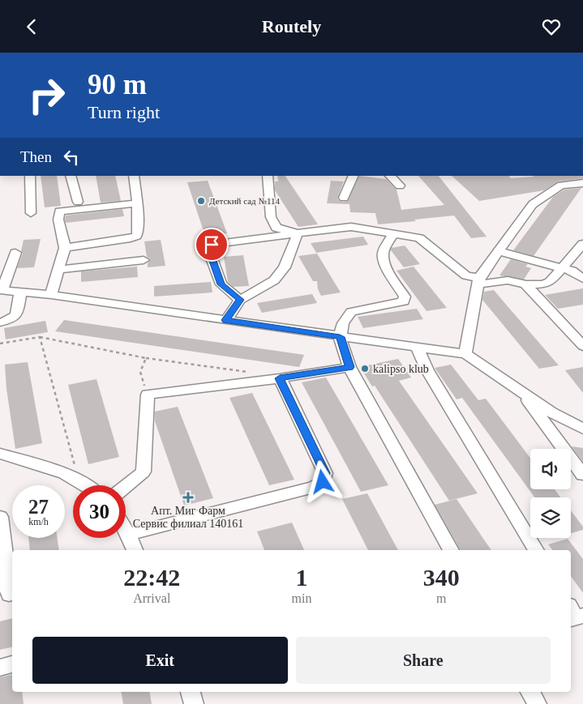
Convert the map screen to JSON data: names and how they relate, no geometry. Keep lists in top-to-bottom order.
{
  "places": {
    "other": ["Детский сад №114", "kalipso klub"],
    "health": ["Апт. Миг Фарм Сервис филиал 140161"]
  },
  "page": {
    "header": "Routely",
    "turn": ["90 m", "Turn right"],
    "then": "Then",
    "speed": "27 km/h",
    "limit": "30",
    "eta": [
      "22:42",
      "Arrival",
      "1",
      "min",
      "340",
      "m"
    ],
    "buttons": ["Exit", "Share"]
  }
}
